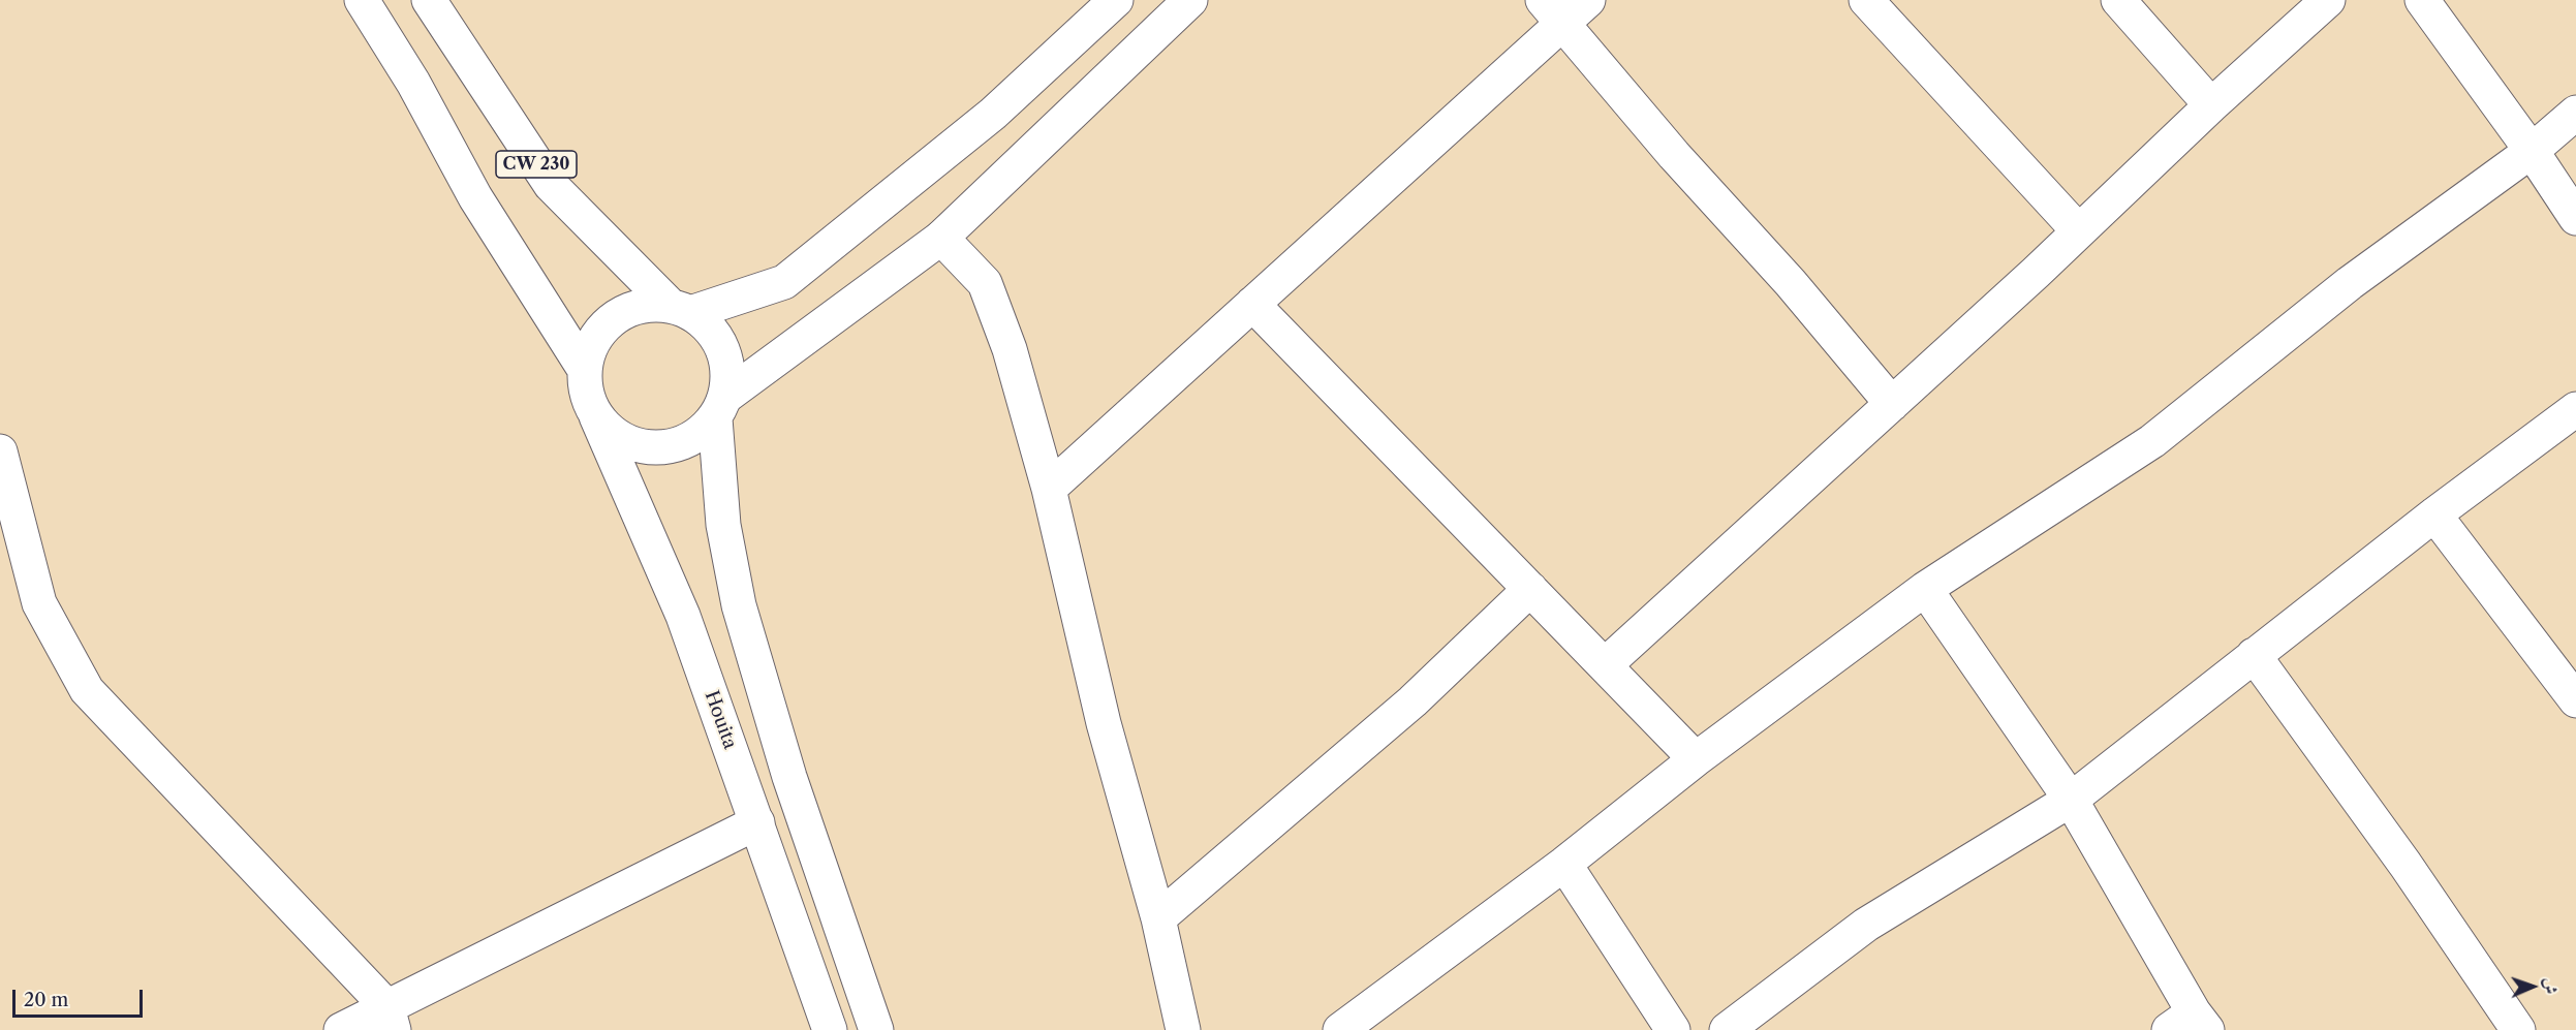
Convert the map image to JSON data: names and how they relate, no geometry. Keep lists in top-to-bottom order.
{
  "streets": {
    "street": ["CW 230", "Houita"]
  },
  "crossings": [
    ["CW 230", "Houita"]
  ],
  "scale_bar": "20 m",
  "north": "right"
}
